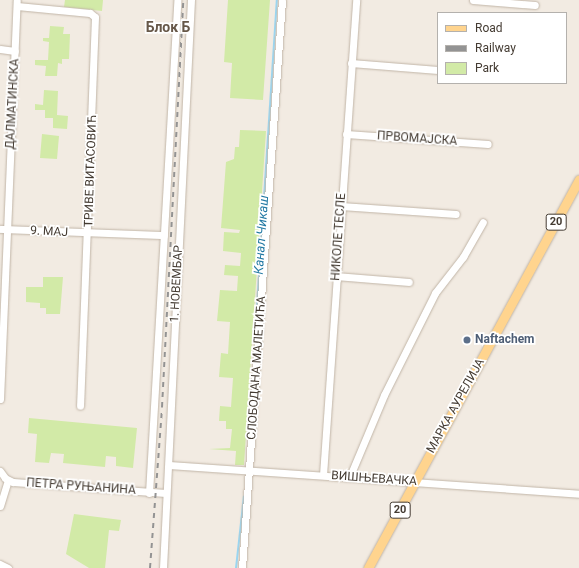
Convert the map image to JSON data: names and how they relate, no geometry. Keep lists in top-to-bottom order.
{
  "streets": {
    "main road": ["20", "МАРКА АУРЕЛИЈА"],
    "street": [
      "ДАЛМАТИНСКА",
      "ПРВОМАЈСКА",
      "ТРИВЕ ВИТАСОВИЋ",
      "9. МАЈ",
      "НИКОЛЕ ТЕСЛЕ",
      "1. НОВЕМБАР",
      "СЛОБОДАНА МАЛЕТИЋА",
      "ВИШЊЕВАЧКА",
      "ПЕТРА РУЊАНИНА"
    ]
  },
  "crossings": [
    ["ДАЛМАТИНСКА", "ТРИВЕ ВИТАСОВИЋ"],
    ["ДАЛМАТИНСКА", "9. МАЈ"],
    ["ПРВОМАЈСКА", "НИКОЛЕ ТЕСЛЕ"],
    ["ТРИВЕ ВИТАСОВИЋ", "9. МАЈ"],
    ["9. МАЈ", "1. НОВЕМБАР"],
    ["НИКОЛЕ ТЕСЛЕ", "ВИШЊЕВАЧКА"],
    ["1. НОВЕМБАР", "ВИШЊЕВАЧКА"],
    ["1. НОВЕМБАР", "ПЕТРА РУЊАНИНА"],
    ["СЛОБОДАНА МАЛЕТИЋА", "ВИШЊЕВАЧКА"],
    ["МАРКА АУРЕЛИЈА", "ВИШЊЕВАЧКА"]
  ],
  "districts": ["Блок Б"],
  "water": ["Канал Чикаш"],
  "places": ["Naftachem"],
  "legend": ["Road", "Railway", "Park"]
}
